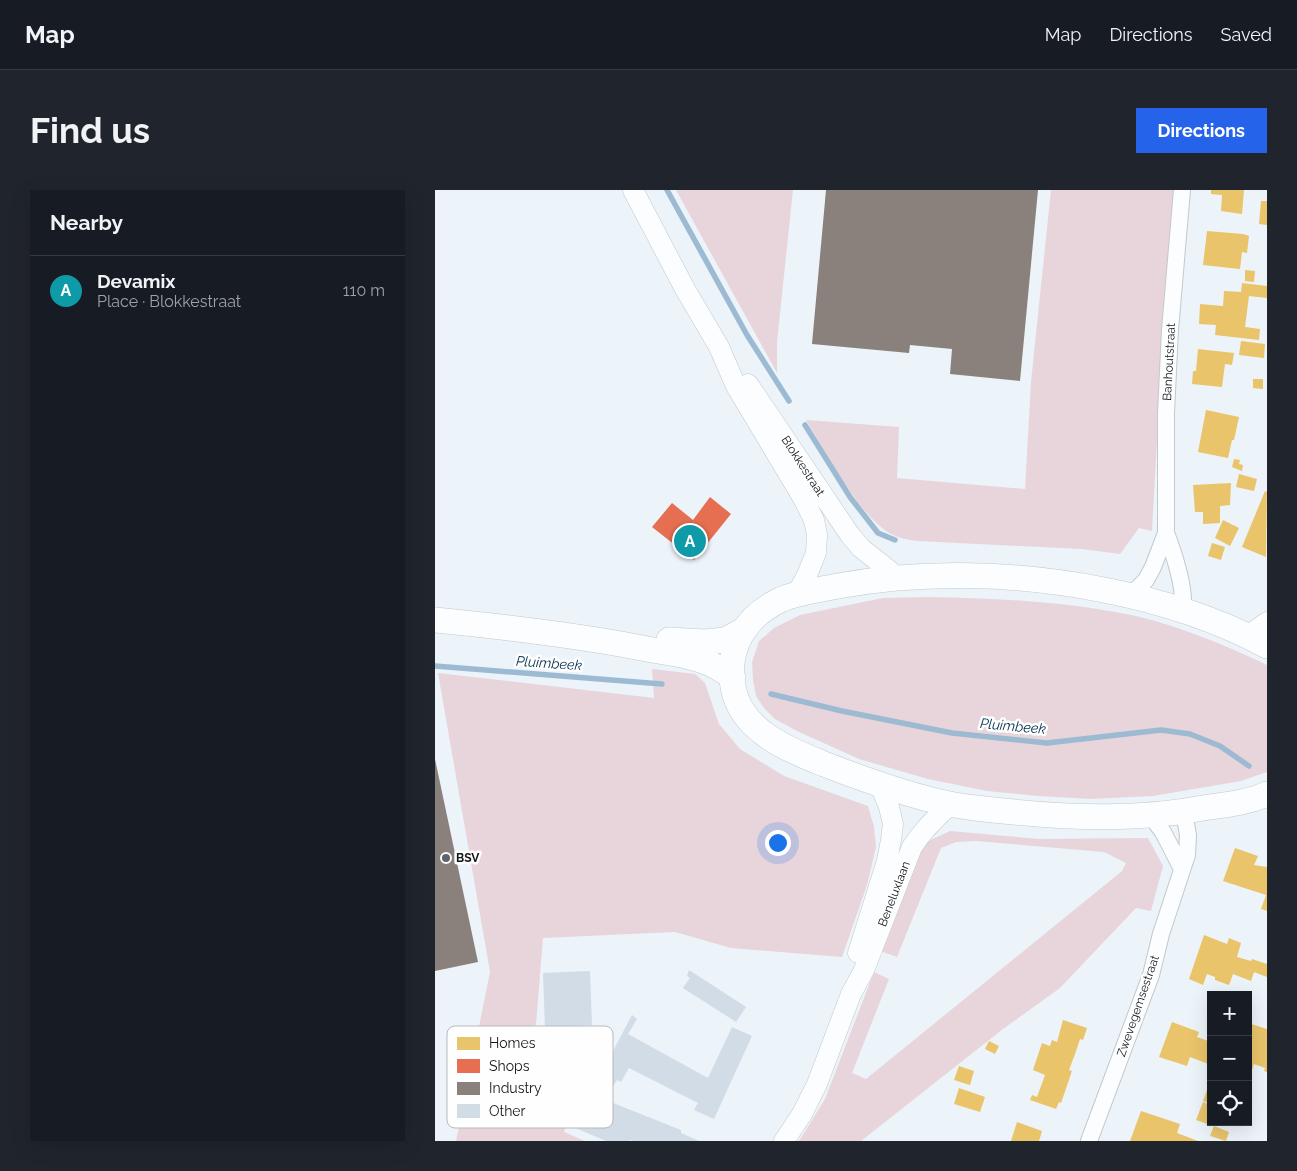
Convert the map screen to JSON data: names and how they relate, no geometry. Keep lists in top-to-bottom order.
{
  "streets": {
    "street": [
      "Banhoutstraat",
      "Blokkestraat",
      "Beneluxlaan",
      "Zwevegemsestraat"
    ]
  },
  "water": ["Pluimbeek"],
  "places": ["BSV"],
  "legend": [
    "Homes",
    "Shops",
    "Industry",
    "Other"
  ],
  "page": {
    "header": "Map",
    "nav": ["Map", "Directions", "Saved"],
    "buttons": "Directions",
    "title": "Find us",
    "heading": "Nearby",
    "list": [
      {
        "mark": "A",
        "name": "Devamix",
        "note": "Place · Blokkestraat",
        "value": "110 m"
      }
    ],
    "pins": "A",
    "map_buttons": ["+", "−"]
  }
}
